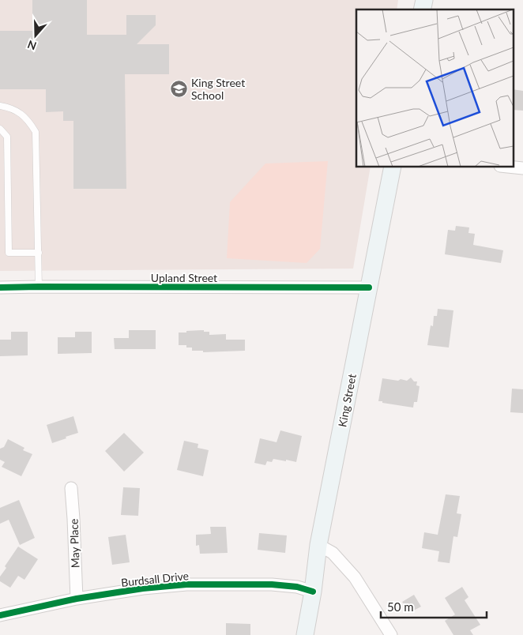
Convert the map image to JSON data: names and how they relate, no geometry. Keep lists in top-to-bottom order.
{
  "streets": {
    "main road": ["King Street"],
    "street": ["Upland Street", "May Place", "Burdsall Drive"]
  },
  "crossings": [
    ["Upland Street", "King Street"],
    ["King Street", "Burdsall Drive"],
    ["May Place", "Burdsall Drive"]
  ],
  "places": {
    "school or university": ["King Street School"]
  },
  "scale_bar": "50 m",
  "north": "bottom"
}
